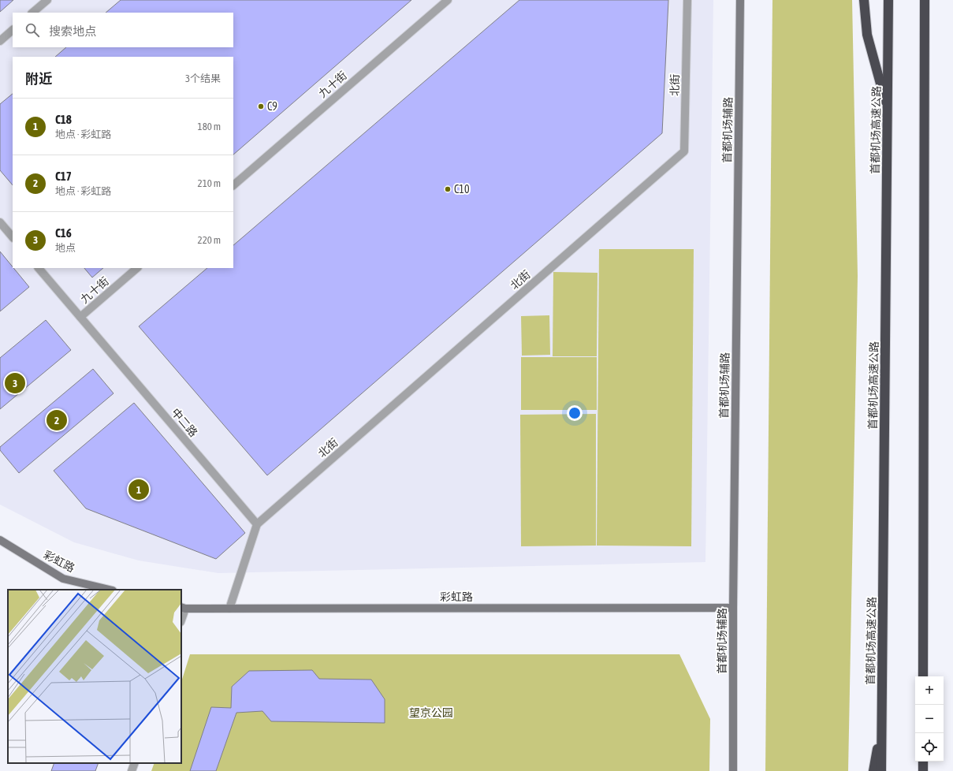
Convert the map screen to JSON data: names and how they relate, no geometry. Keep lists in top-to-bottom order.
{
  "streets": {
    "highway": ["首都机场高速公路"],
    "street": [
      "九十街",
      "北街",
      "首都机场辅路",
      "中二路",
      "彩虹路"
    ]
  },
  "crossings": [
    ["九十街", "中二路"],
    ["北街", "中二路"],
    ["首都机场辅路", "彩虹路"]
  ],
  "parks": ["望京公园"],
  "places": ["C9", "C10"],
  "page": {
    "search": "搜索地点",
    "heading": ["附近", "3个结果"],
    "list": [
      {
        "mark": "1",
        "name": "C18",
        "note": "地点 · 彩虹路",
        "value": "180 m"
      },
      {
        "mark": "2",
        "name": "C17",
        "note": "地点 · 彩虹路",
        "value": "210 m"
      },
      {
        "mark": "3",
        "name": "C16",
        "note": "地点",
        "value": "220 m"
      }
    ],
    "pins": ["3", "2", "1"],
    "map_buttons": ["+", "−"]
  }
}
